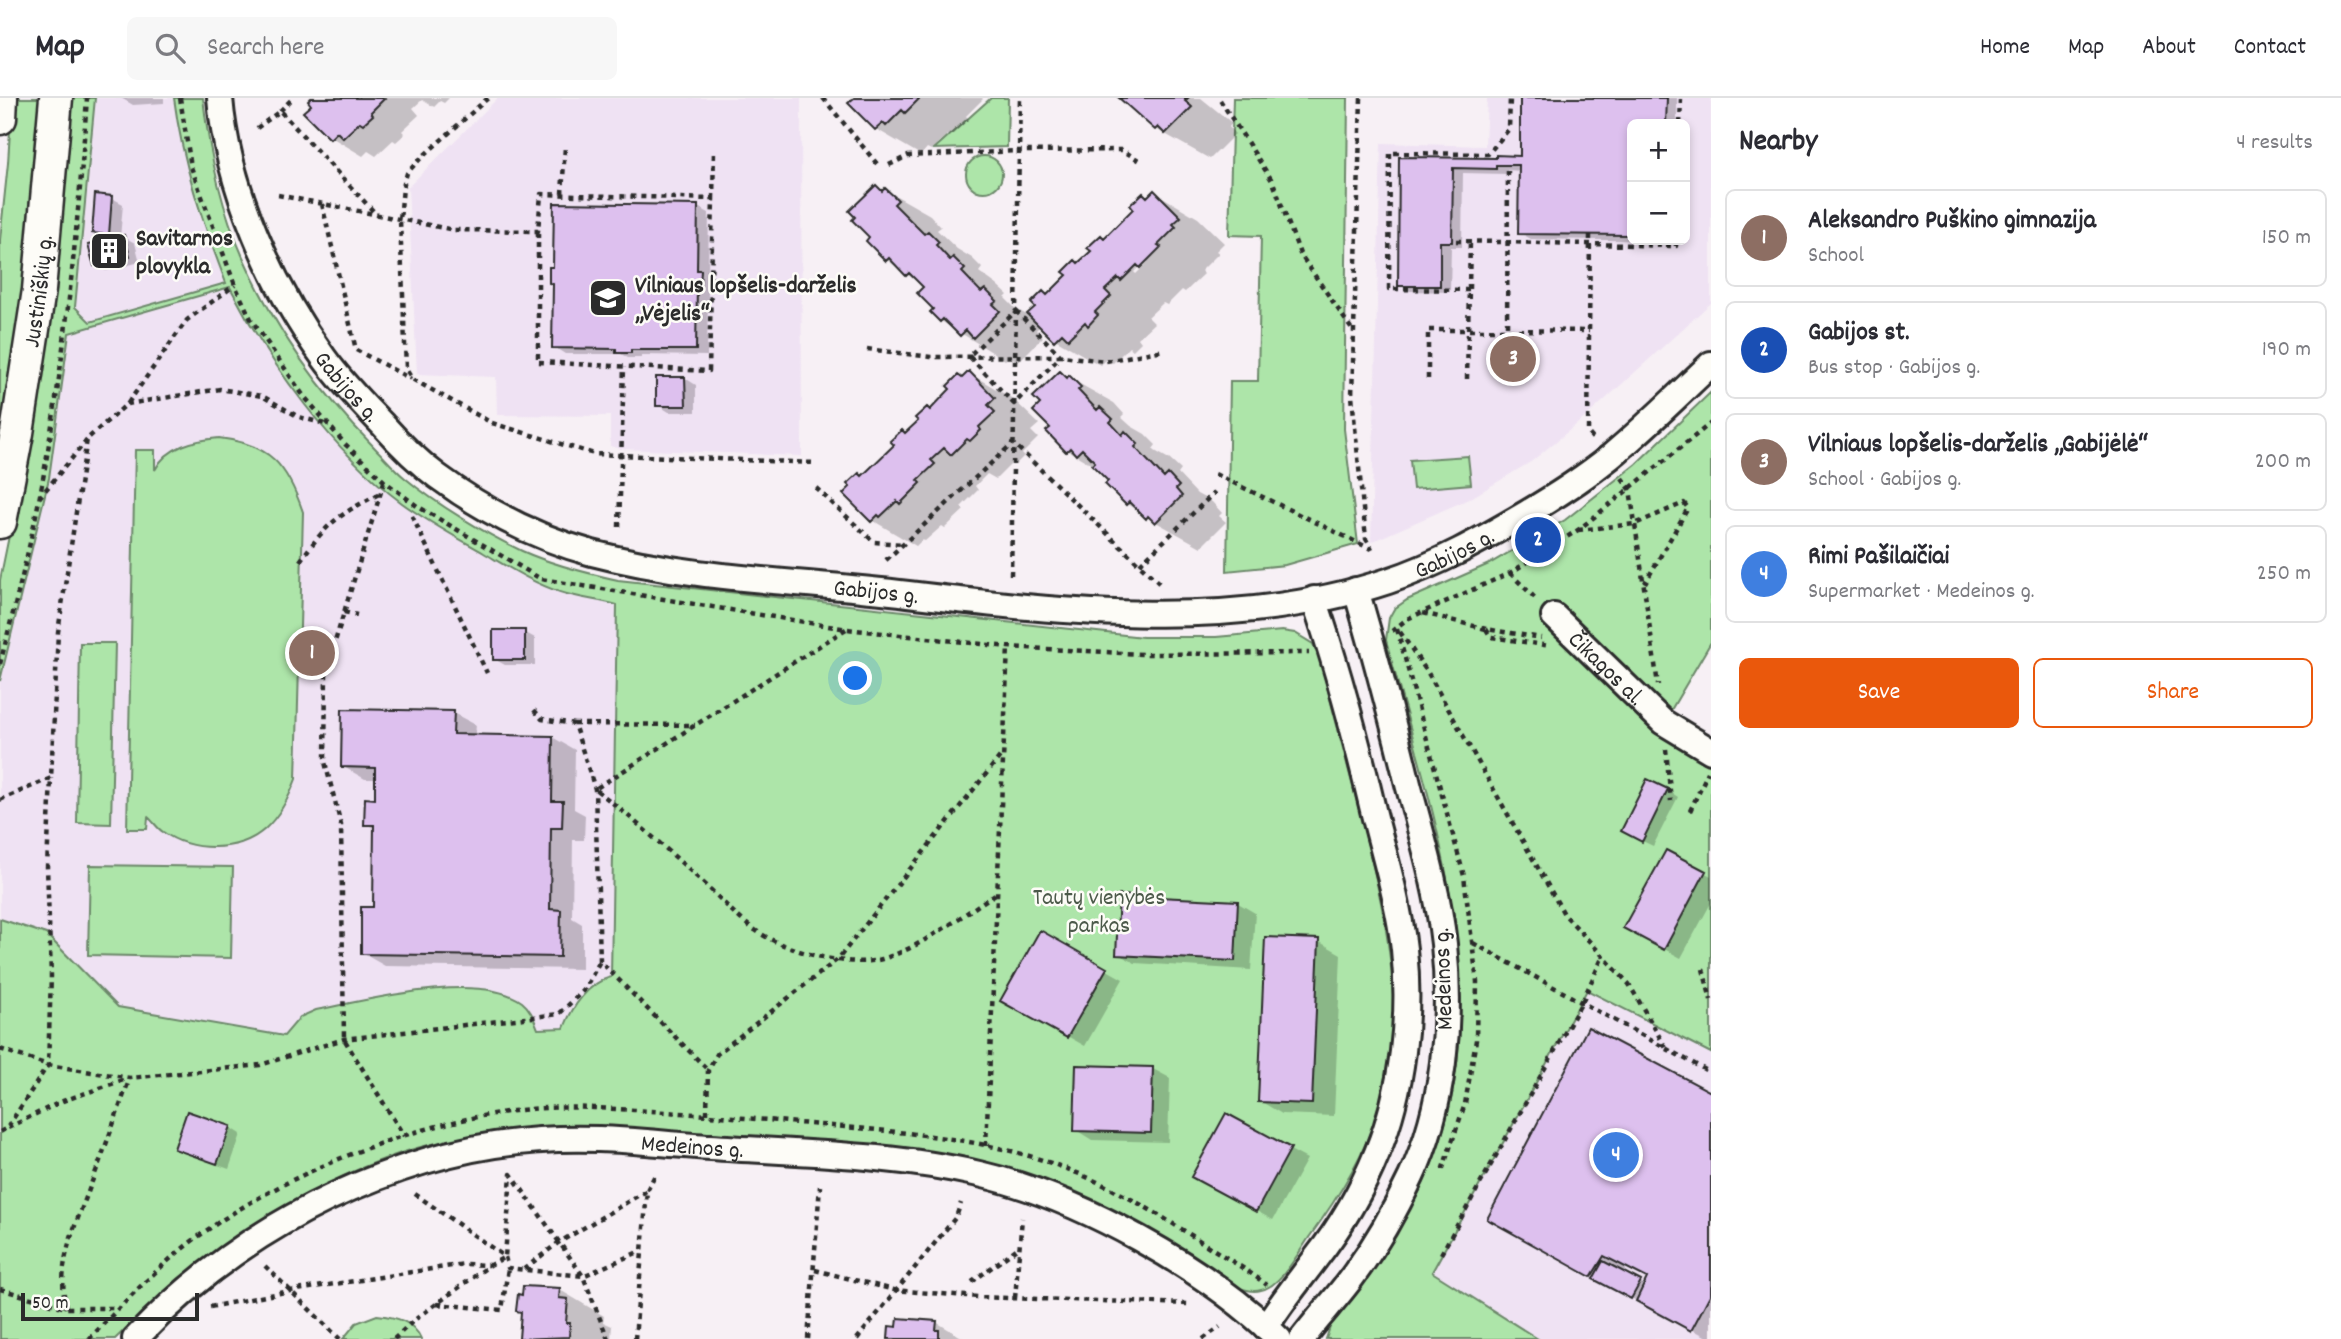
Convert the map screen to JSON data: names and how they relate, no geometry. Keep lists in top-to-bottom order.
{
  "streets": {
    "main road": ["Justiniškių g."],
    "street": ["Gabijos g.", "Čikagos al.", "Medeinos g."]
  },
  "crossings": [
    ["Gabijos g.", "Medeinos g."]
  ],
  "parks": ["Tautų vienybės parkas"],
  "places": {
    "building": ["Savitarnos plovykla"],
    "school or university": ["Vilniaus lopšelis-darželis „Vėjelis“"]
  },
  "scale_bar": "50 m",
  "page": {
    "header": "Map",
    "search": "Search here",
    "nav": [
      "Home",
      "Map",
      "About",
      "Contact"
    ],
    "heading": ["Nearby", "4 results"],
    "map_buttons": ["+", "−"],
    "list": [
      {
        "mark": "1",
        "name": "Aleksandro Puškino gimnazija",
        "note": "School",
        "value": "150 m"
      },
      {
        "mark": "2",
        "name": "Gabijos st.",
        "note": "Bus stop · Gabijos g.",
        "value": "190 m"
      },
      {
        "mark": "3",
        "name": "Vilniaus lopšelis-darželis „Gabijėlė“",
        "note": "School · Gabijos g.",
        "value": "200 m"
      },
      {
        "mark": "4",
        "name": "Rimi Pašilaičiai",
        "note": "Supermarket · Medeinos g.",
        "value": "250 m"
      }
    ],
    "pins": [
      "3",
      "2",
      "1",
      "4"
    ],
    "buttons": ["Save", "Share"],
    "scale": "50 m"
  }
}
